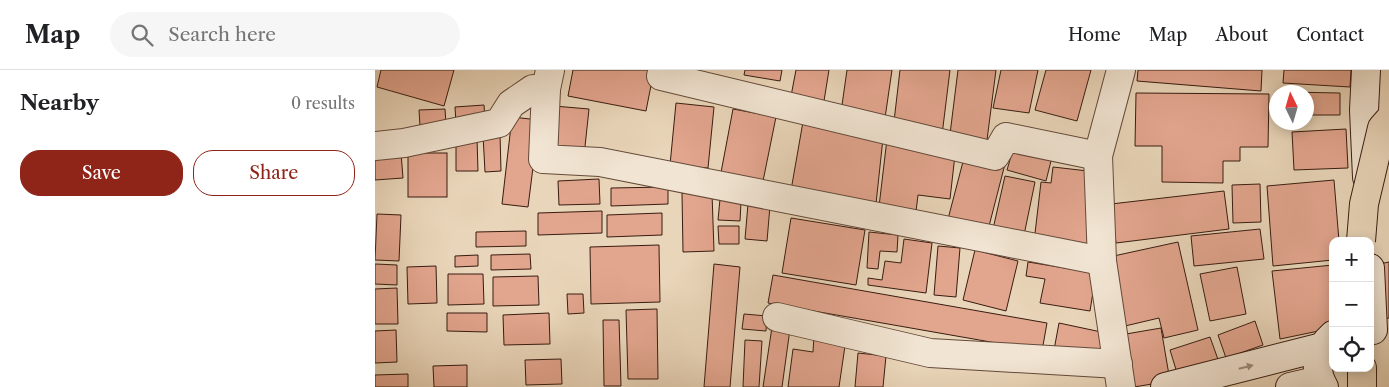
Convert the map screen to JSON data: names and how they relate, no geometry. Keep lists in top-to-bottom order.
{
  "north": "top",
  "page": {
    "header": "Map",
    "search": "Search here",
    "nav": [
      "Home",
      "Map",
      "About",
      "Contact"
    ],
    "heading": ["Nearby", "0 results"],
    "buttons": ["Save", "Share"],
    "map_buttons": ["+", "−"]
  }
}
